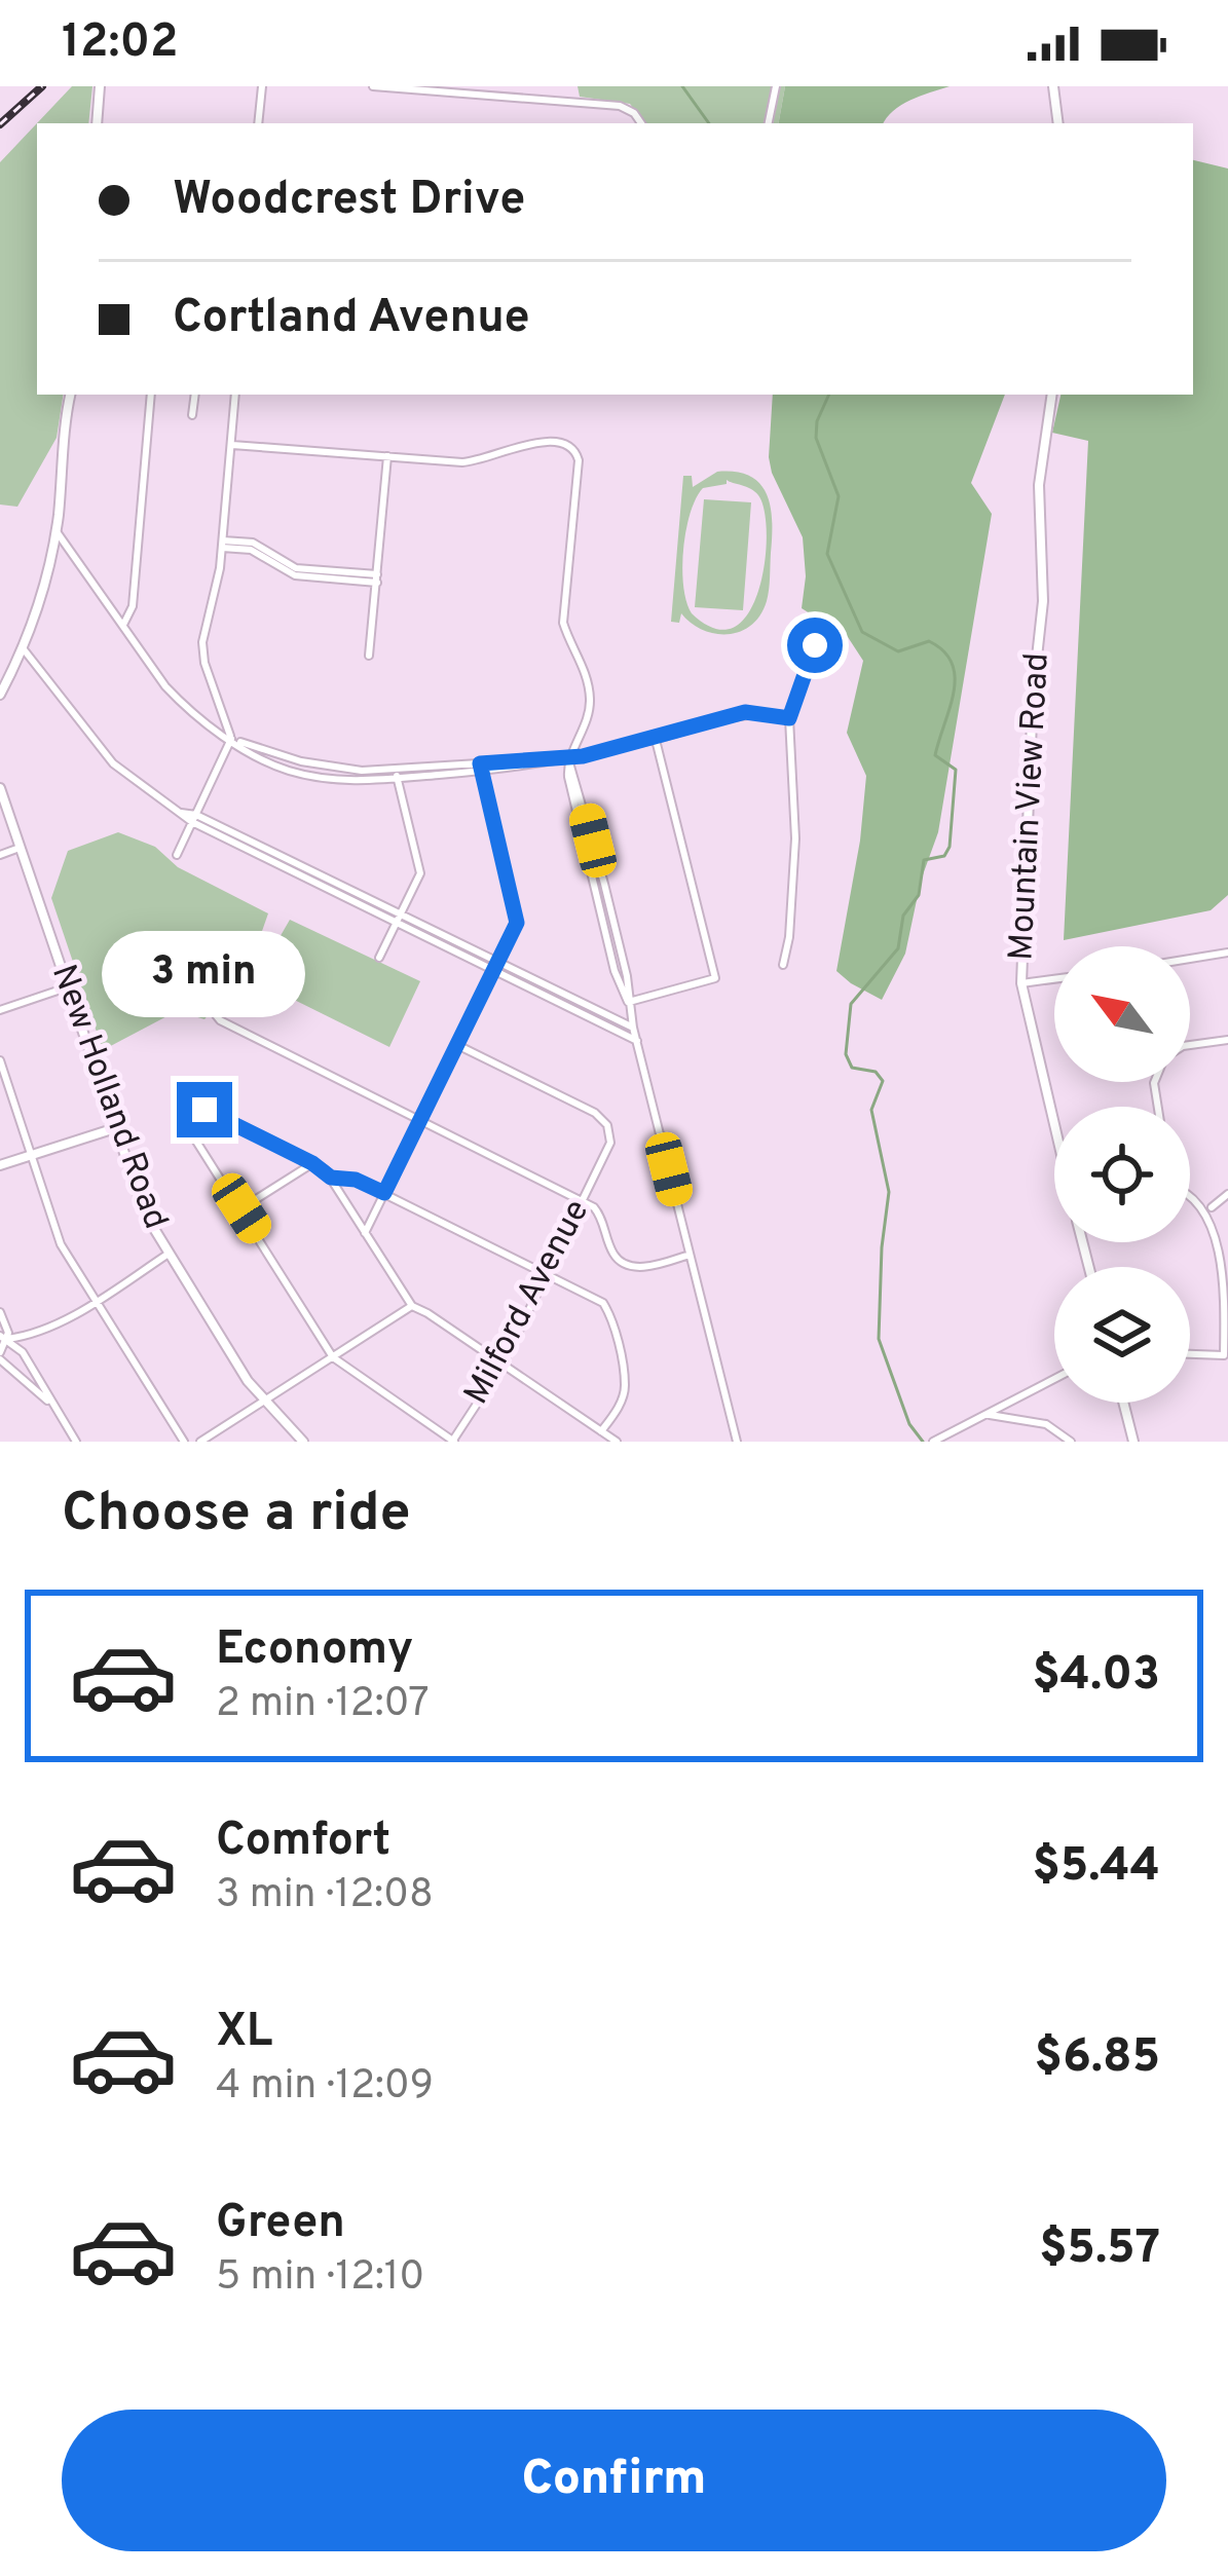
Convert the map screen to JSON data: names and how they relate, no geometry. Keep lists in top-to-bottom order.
{
  "streets": {
    "street": ["Mountain View Road", "New Holland Road", "Milford Avenue"]
  },
  "north": "top left",
  "page": {
    "status": "12:02",
    "banner": ["Woodcrest Drive", "Cortland Avenue"],
    "bubble": "3 min",
    "heading": "Choose a ride",
    "list": [
      {
        "name": "Economy",
        "note": "2 min · 12:07",
        "value": "$4.03"
      },
      {
        "name": "Comfort",
        "note": "3 min · 12:08",
        "value": "$5.44"
      },
      {
        "name": "XL",
        "note": "4 min · 12:09",
        "value": "$6.85"
      },
      {
        "name": "Green",
        "note": "5 min · 12:10",
        "value": "$5.57"
      }
    ],
    "buttons": "Confirm"
  }
}
